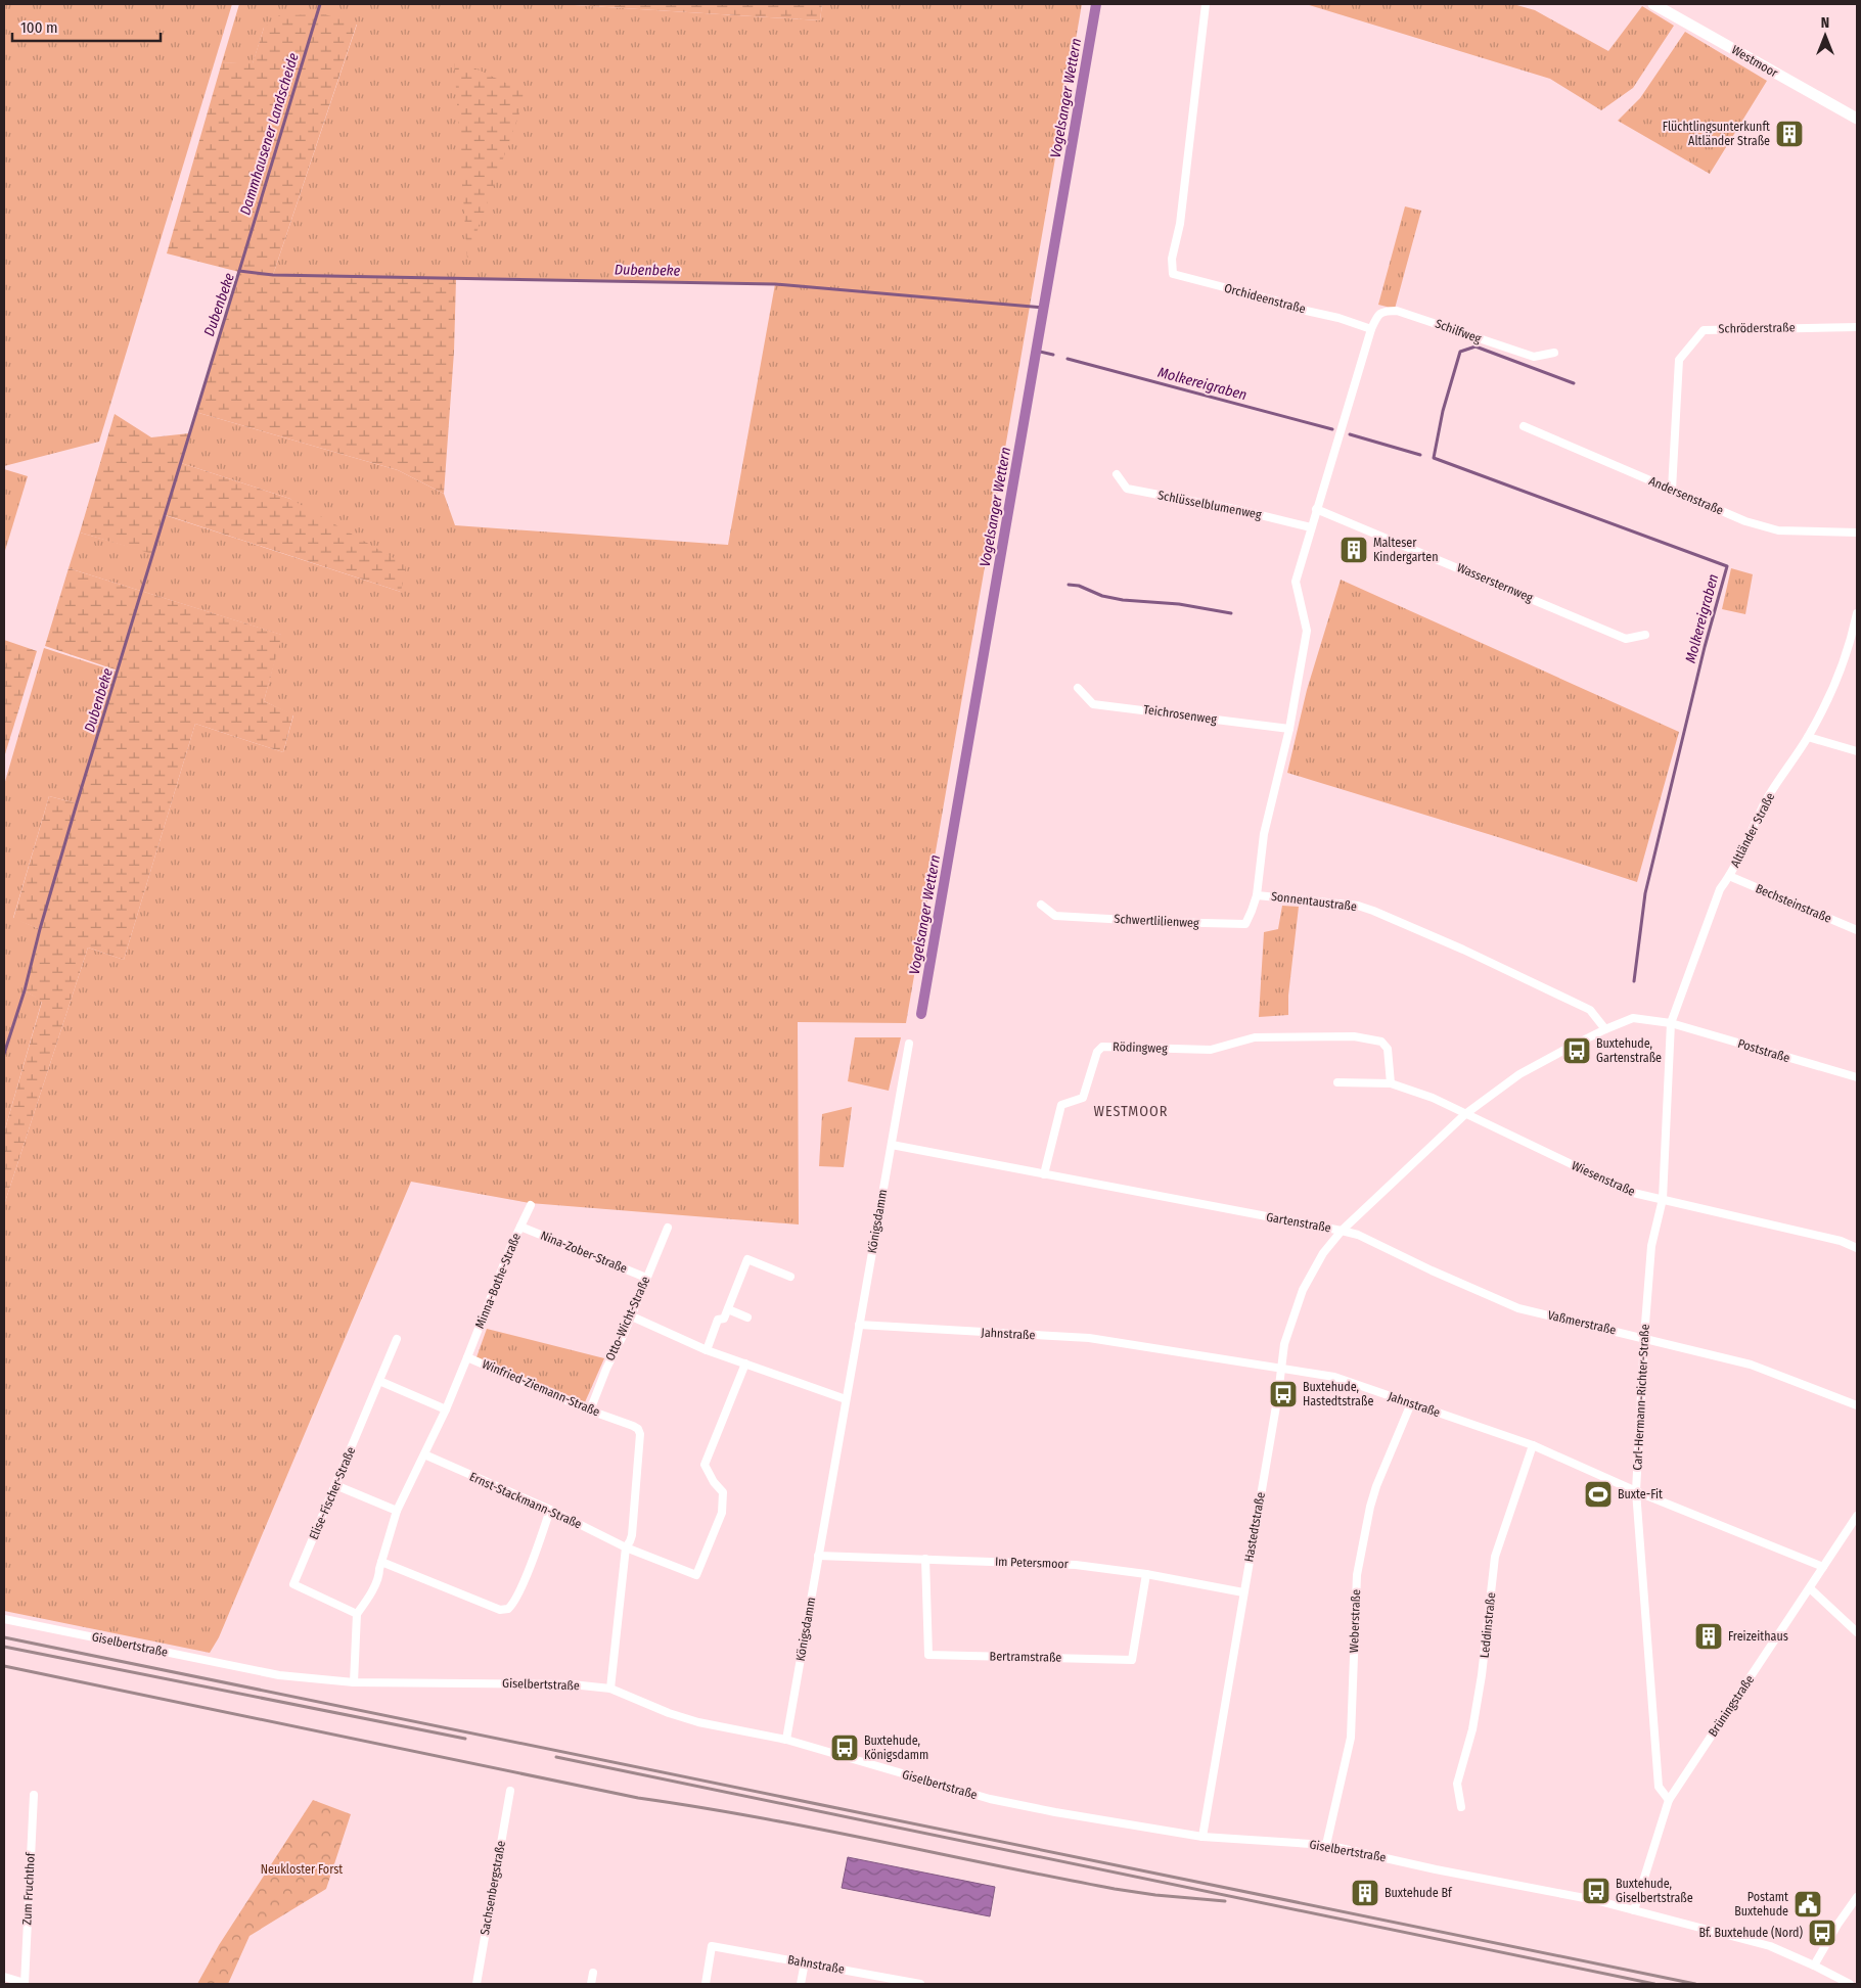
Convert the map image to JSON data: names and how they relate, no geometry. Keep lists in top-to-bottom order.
{
  "streets": {
    "street": [
      "Westmoor",
      "Orchideenstraße",
      "Schröderstraße",
      "Schilfweg",
      "Andersenstraße",
      "Schlüsselblumenweg",
      "Wassersternweg",
      "Teichrosenweg",
      "Altländer Straße",
      "Sonnentaustraße",
      "Bechsteinstraße",
      "Schwertlilienweg",
      "Rödingweg",
      "Poststraße",
      "Wiesenstraße",
      "Königsdamm",
      "Gartenstraße",
      "Nina-Zober-Straße",
      "Minna-Bothe-Straße",
      "Otto-Wicht-Straße",
      "Vaßmerstraße",
      "Jahnstraße",
      "Winfried-Ziemann-Straße",
      "Carl-Hermann-Richter-Straße",
      "Elise-Fischer-Straße",
      "Ernst-Stackmann-Straße",
      "Hastedtstraße",
      "Im Petersmoor",
      "Weberstraße",
      "Leddinstraße",
      "Giselbertstraße",
      "Bertramstraße",
      "Brüningstraße",
      "Sachsenbergstraße",
      "Zum Fruchthof",
      "Bahnstraße"
    ]
  },
  "crossings": [
    ["Orchideenstraße", "Schilfweg"],
    ["Schröderstraße", "Andersenstraße"],
    ["Schlüsselblumenweg", "Sonnentaustraße"],
    ["Teichrosenweg", "Sonnentaustraße"],
    ["Altländer Straße", "Bechsteinstraße"],
    ["Altländer Straße", "Poststraße"],
    ["Altländer Straße", "Gartenstraße"],
    ["Altländer Straße", "Carl-Hermann-Richter-Straße"],
    ["Sonnentaustraße", "Schwertlilienweg"],
    ["Sonnentaustraße", "Gartenstraße"],
    ["Rödingweg", "Wiesenstraße"],
    ["Rödingweg", "Gartenstraße"],
    ["Poststraße", "Gartenstraße"],
    ["Poststraße", "Carl-Hermann-Richter-Straße"],
    ["Wiesenstraße", "Gartenstraße"],
    ["Wiesenstraße", "Carl-Hermann-Richter-Straße"],
    ["Königsdamm", "Gartenstraße"],
    ["Königsdamm", "Jahnstraße"],
    ["Königsdamm", "Im Petersmoor"],
    ["Königsdamm", "Giselbertstraße"],
    ["Gartenstraße", "Vaßmerstraße"],
    ["Gartenstraße", "Carl-Hermann-Richter-Straße"],
    ["Gartenstraße", "Hastedtstraße"],
    ["Nina-Zober-Straße", "Minna-Bothe-Straße"],
    ["Nina-Zober-Straße", "Otto-Wicht-Straße"],
    ["Minna-Bothe-Straße", "Winfried-Ziemann-Straße"],
    ["Otto-Wicht-Straße", "Winfried-Ziemann-Straße"],
    ["Vaßmerstraße", "Carl-Hermann-Richter-Straße"],
    ["Vaßmerstraße", "Hastedtstraße"],
    ["Jahnstraße", "Carl-Hermann-Richter-Straße"],
    ["Jahnstraße", "Hastedtstraße"],
    ["Jahnstraße", "Weberstraße"],
    ["Jahnstraße", "Leddinstraße"],
    ["Jahnstraße", "Brüningstraße"],
    ["Winfried-Ziemann-Straße", "Elise-Fischer-Straße"],
    ["Winfried-Ziemann-Straße", "Ernst-Stackmann-Straße"],
    ["Winfried-Ziemann-Straße", "Giselbertstraße"],
    ["Carl-Hermann-Richter-Straße", "Brüningstraße"],
    ["Hastedtstraße", "Im Petersmoor"],
    ["Hastedtstraße", "Giselbertstraße"],
    ["Im Petersmoor", "Bertramstraße"],
    ["Weberstraße", "Giselbertstraße"],
    ["Giselbertstraße", "Brüningstraße"]
  ],
  "districts": ["WESTMOOR"],
  "water": [
    "Vogelsanger Wettern",
    "Dammhausener Landscheide",
    "Dubenbeke",
    "Molkereigraben"
  ],
  "parks": ["Neukloster Forst"],
  "places": {
    "building": [
      "Flüchtlingsunterkunft Altländer Straße",
      "Malteser Kindergarten",
      "Freizeithaus",
      "Buxtehude Bf"
    ],
    "bus stop": [
      "Buxtehude, Gartenstraße",
      "Buxtehude, Hastedtstraße",
      "Buxtehude, Königsdamm",
      "Buxtehude, Giselbertstraße",
      "Bf. Buxtehude (Nord)"
    ],
    "sports": ["Buxte-Fit"],
    "public building": ["Postamt Buxtehude"]
  },
  "scale_bar": "100 m",
  "north": "top"
}
